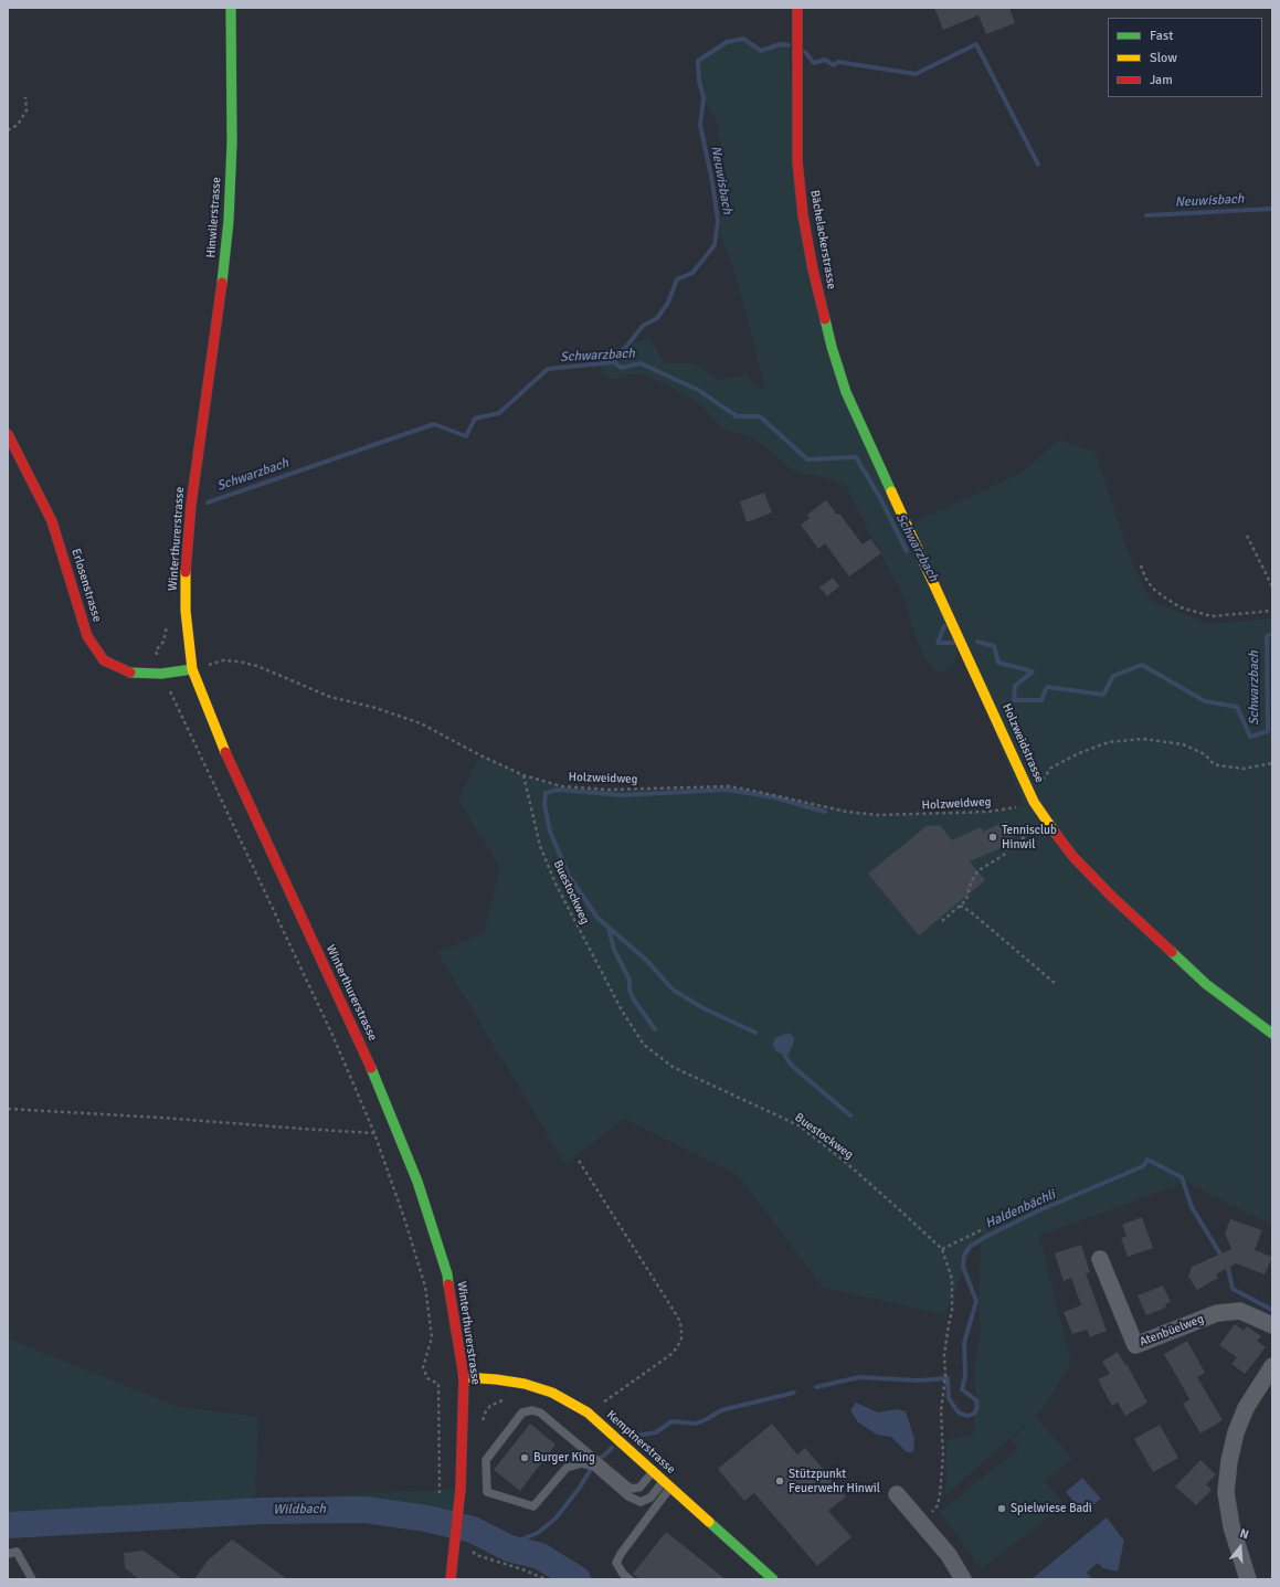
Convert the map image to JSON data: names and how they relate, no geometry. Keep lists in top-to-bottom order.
{
  "streets": {
    "street": [
      "Hinwilerstrasse",
      "Bächelackerstrasse",
      "Winterthurerstrasse",
      "Erlosenstrasse",
      "Holzweidstrasse",
      "Atenbüelweg",
      "Kemptnerstrasse"
    ],
    "path": ["Holzweidweg", "Buestockweg"]
  },
  "crossings": [
    ["Hinwilerstrasse", "Winterthurerstrasse"],
    ["Bächelackerstrasse", "Holzweidstrasse"],
    ["Winterthurerstrasse", "Erlosenstrasse"],
    ["Winterthurerstrasse", "Holzweidweg"],
    ["Winterthurerstrasse", "Kemptnerstrasse"],
    ["Erlosenstrasse", "Holzweidweg"],
    ["Holzweidstrasse", "Holzweidweg"],
    ["Holzweidweg", "Buestockweg"]
  ],
  "water": [
    "Neuwisbach",
    "Schwarzbach",
    "Haldenbächli",
    "Wildbach"
  ],
  "places": [
    "Tennisclub Hinwil",
    "Burger King",
    "Stützpunkt Feuerwehr Hinwil",
    "Spielwiese Badi"
  ],
  "legend": ["Fast", "Slow", "Jam"],
  "north": "top"
}
